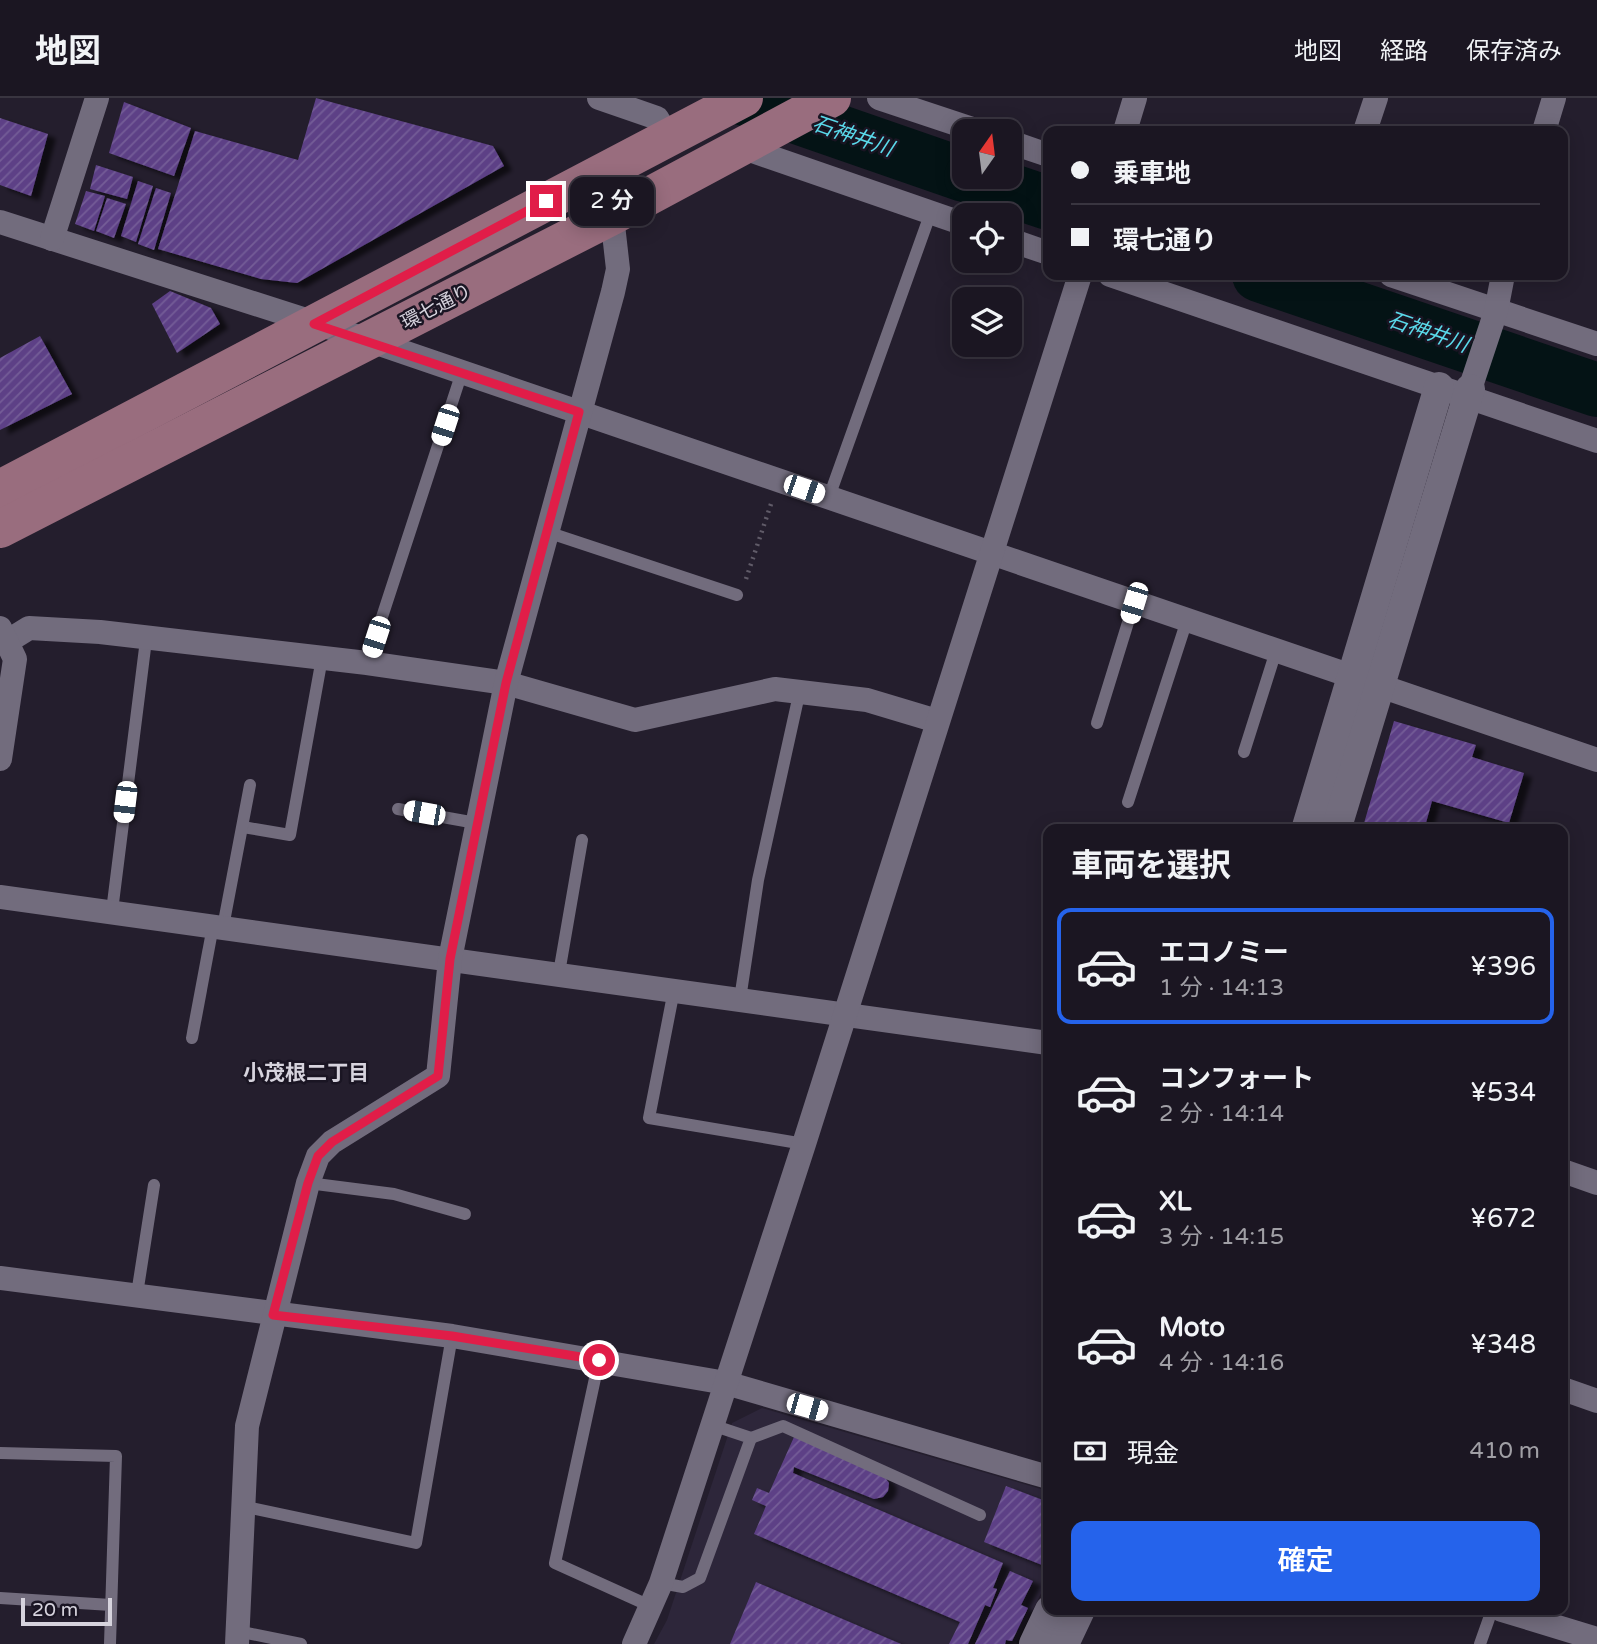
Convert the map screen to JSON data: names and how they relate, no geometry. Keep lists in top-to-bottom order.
{
  "streets": {
    "main road": ["環七通り"]
  },
  "districts": ["小茂根二丁目"],
  "water": ["石神井川"],
  "scale_bar": "20 m",
  "north": "top",
  "page": {
    "header": "地図",
    "nav": ["地図", "経路", "保存済み"],
    "banner": ["乗車地", "環七通り"],
    "bubble": "2 分",
    "heading": "車両を選択",
    "list": [
      {
        "name": "エコノミー",
        "note": "1 分 · 14:13",
        "value": "¥396"
      },
      {
        "name": "コンフォート",
        "note": "2 分 · 14:14",
        "value": "¥534"
      },
      {
        "name": "XL",
        "note": "3 分 · 14:15",
        "value": "¥672"
      },
      {
        "name": "Moto",
        "note": "4 分 · 14:16",
        "value": "¥348"
      }
    ],
    "pay": ["現金", "410 m"],
    "buttons": "確定",
    "scale": "20 m"
  }
}
